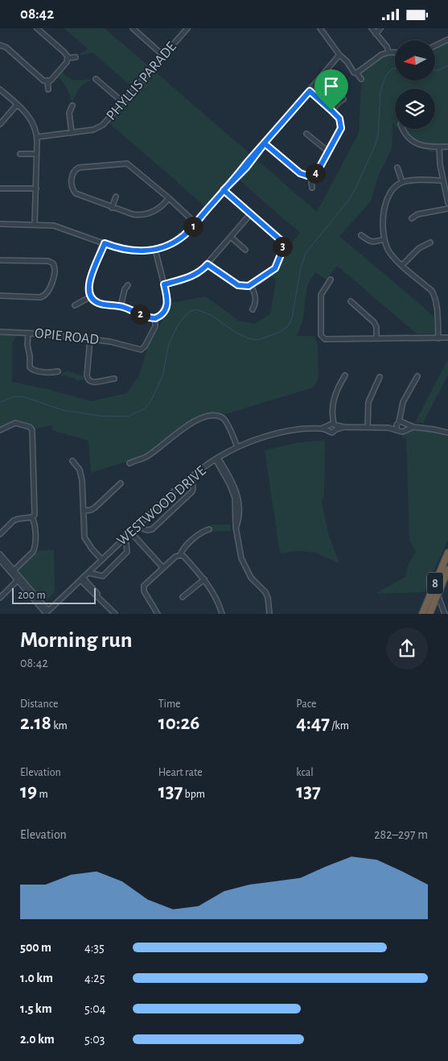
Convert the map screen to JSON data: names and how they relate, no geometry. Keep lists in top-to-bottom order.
{
  "streets": {
    "highway": ["8"],
    "street": ["PHYLLIS PARADE", "OPIE ROAD", "WESTWOOD DRIVE"]
  },
  "scale_bar": "200 m",
  "north": "left",
  "page": {
    "status": "08:42",
    "pins": [
      "4",
      "1",
      "3",
      "2"
    ],
    "scale": "200 m",
    "heading": ["Morning run", "08:42"],
    "stats": [
      ["Distance", "2.18 km"],
      ["Time", "10:26"],
      ["Pace", "4:47 /km"],
      ["Elevation", "19 m"],
      ["Heart rate", "137 bpm"],
      ["kcal", "137"]
    ],
    "chart": ["Elevation", "282–297 m"],
    "list": [
      {
        "name": "500 m",
        "note": "4:35"
      },
      {
        "name": "1.0 km",
        "note": "4:25"
      },
      {
        "name": "1.5 km",
        "note": "5:04"
      },
      {
        "name": "2.0 km",
        "note": "5:03"
      }
    ]
  }
}
